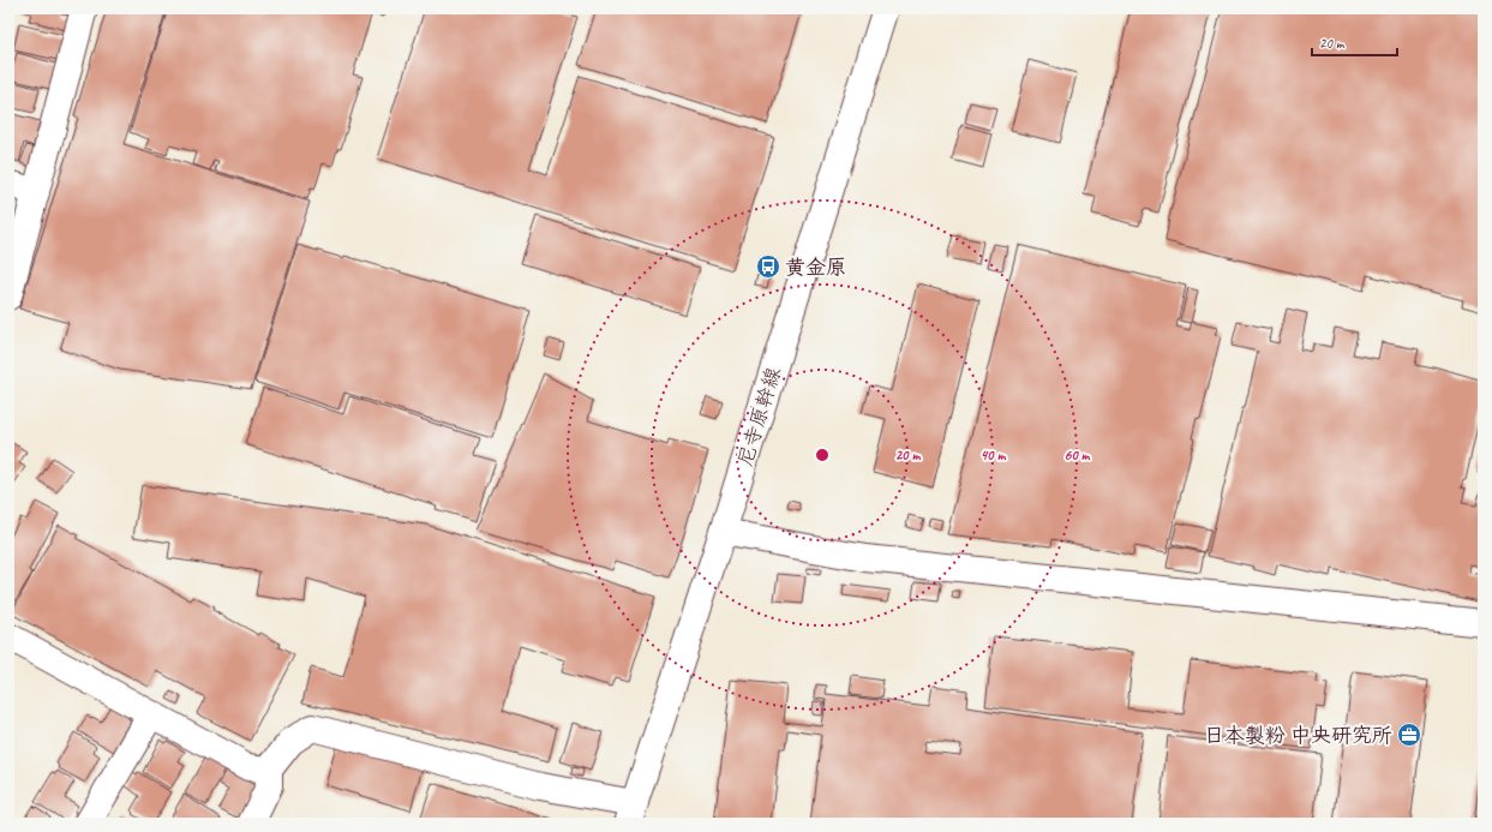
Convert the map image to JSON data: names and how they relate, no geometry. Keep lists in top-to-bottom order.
{
  "streets": {
    "street": ["尼寺原幹線"]
  },
  "places": {
    "bus stop": ["黄金原"],
    "office": ["日本製粉 中央研究所"]
  },
  "scale_bar": "20 m",
  "rings": ["20 m", "40 m", "60 m"]
}
